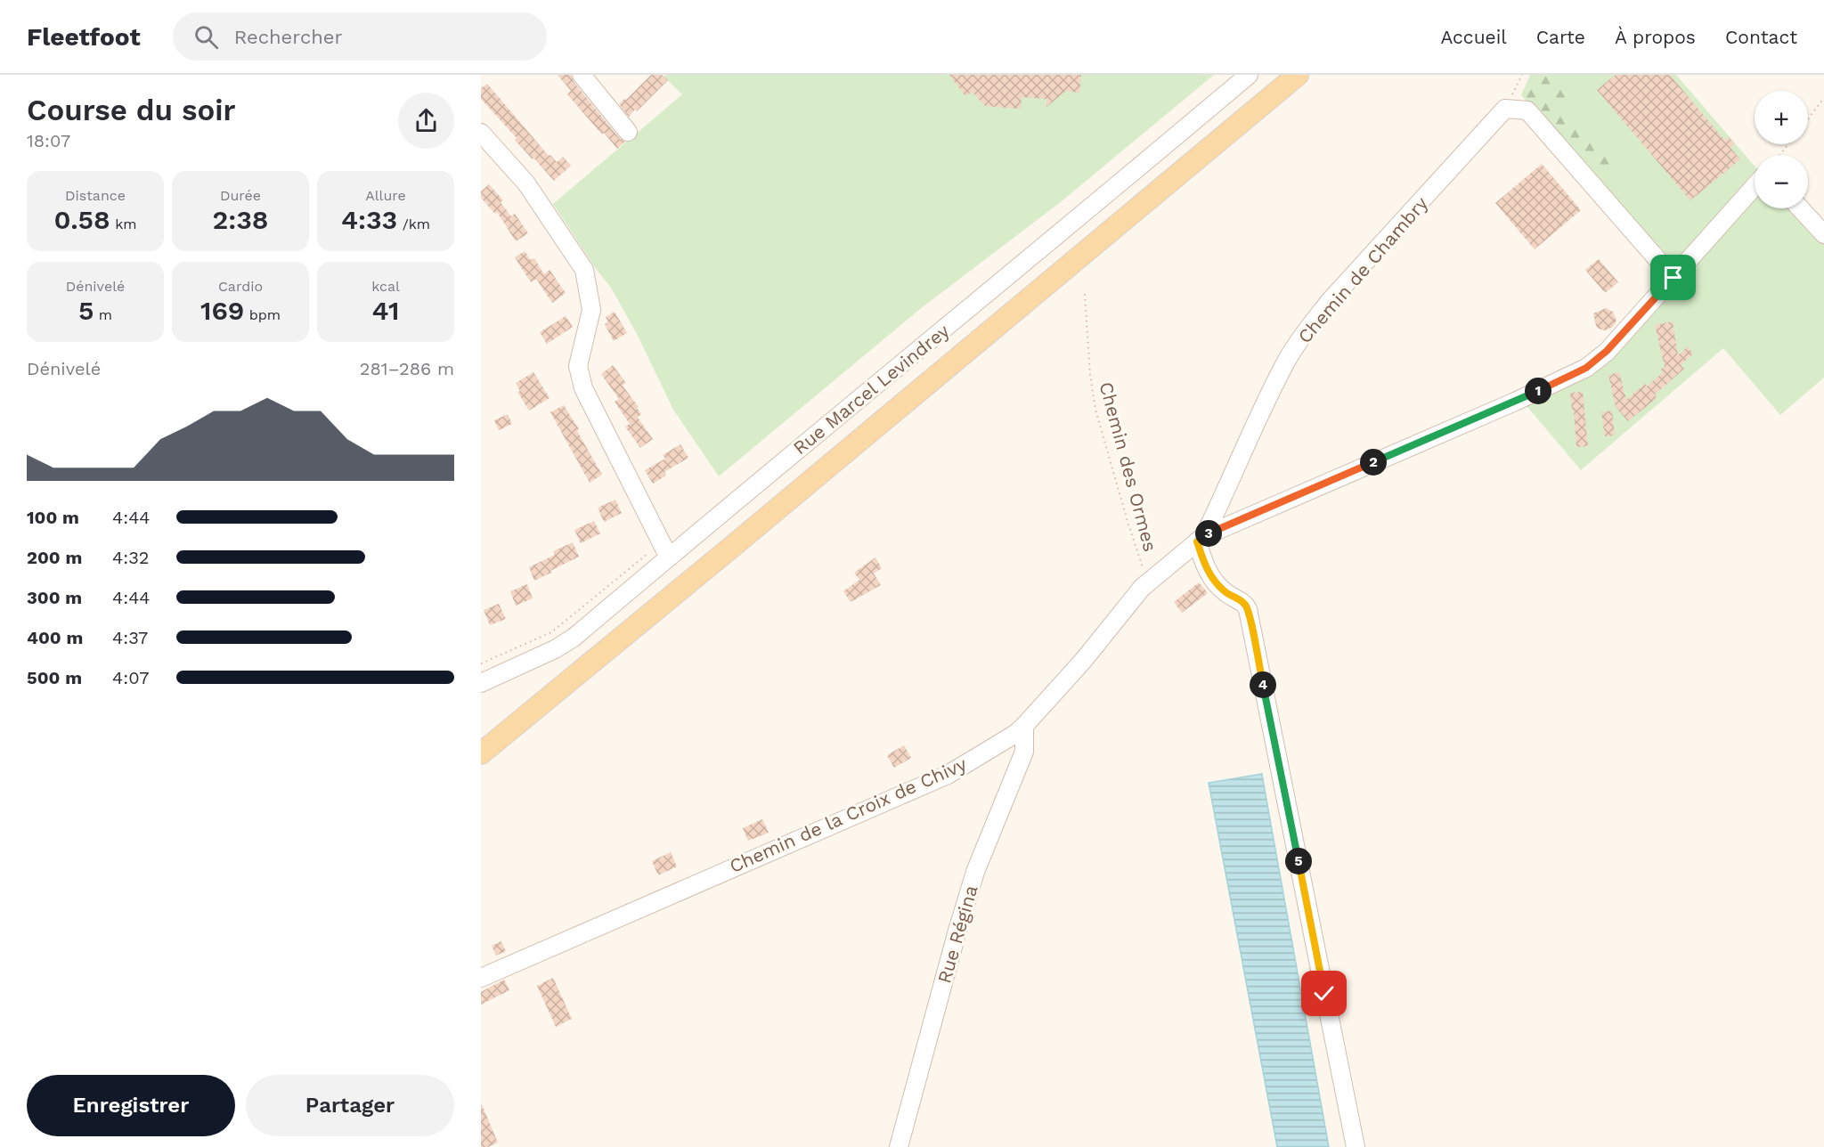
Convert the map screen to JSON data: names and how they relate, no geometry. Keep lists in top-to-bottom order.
{
  "streets": {
    "street": [
      "Chemin de Chambry",
      "Rue Marcel Levindrey",
      "Chemin de la Croix de Chivy",
      "Rue Régina"
    ],
    "path": ["Chemin des Ormes"]
  },
  "crossings": [
    ["Chemin de Chambry", "Chemin de la Croix de Chivy"],
    ["Chemin des Ormes", "Chemin de la Croix de Chivy"],
    ["Chemin de la Croix de Chivy", "Rue Régina"]
  ],
  "page": {
    "header": "Fleetfoot",
    "search": "Rechercher",
    "nav": [
      "Accueil",
      "Carte",
      "À propos",
      "Contact"
    ],
    "heading": ["Course du soir", "18:07"],
    "map_buttons": ["+", "−"],
    "stats": [
      ["Distance", "0.58 km"],
      ["Durée", "2:38"],
      ["Allure", "4:33 /km"],
      ["Dénivelé", "5 m"],
      ["Cardio", "169 bpm"],
      ["kcal", "41"]
    ],
    "chart": ["Dénivelé", "281–286 m"],
    "pins": [
      "1",
      "2",
      "3",
      "4",
      "5"
    ],
    "list": [
      {
        "name": "100 m",
        "note": "4:44"
      },
      {
        "name": "200 m",
        "note": "4:32"
      },
      {
        "name": "300 m",
        "note": "4:44"
      },
      {
        "name": "400 m",
        "note": "4:37"
      },
      {
        "name": "500 m",
        "note": "4:07"
      }
    ],
    "buttons": ["Enregistrer", "Partager"]
  }
}
